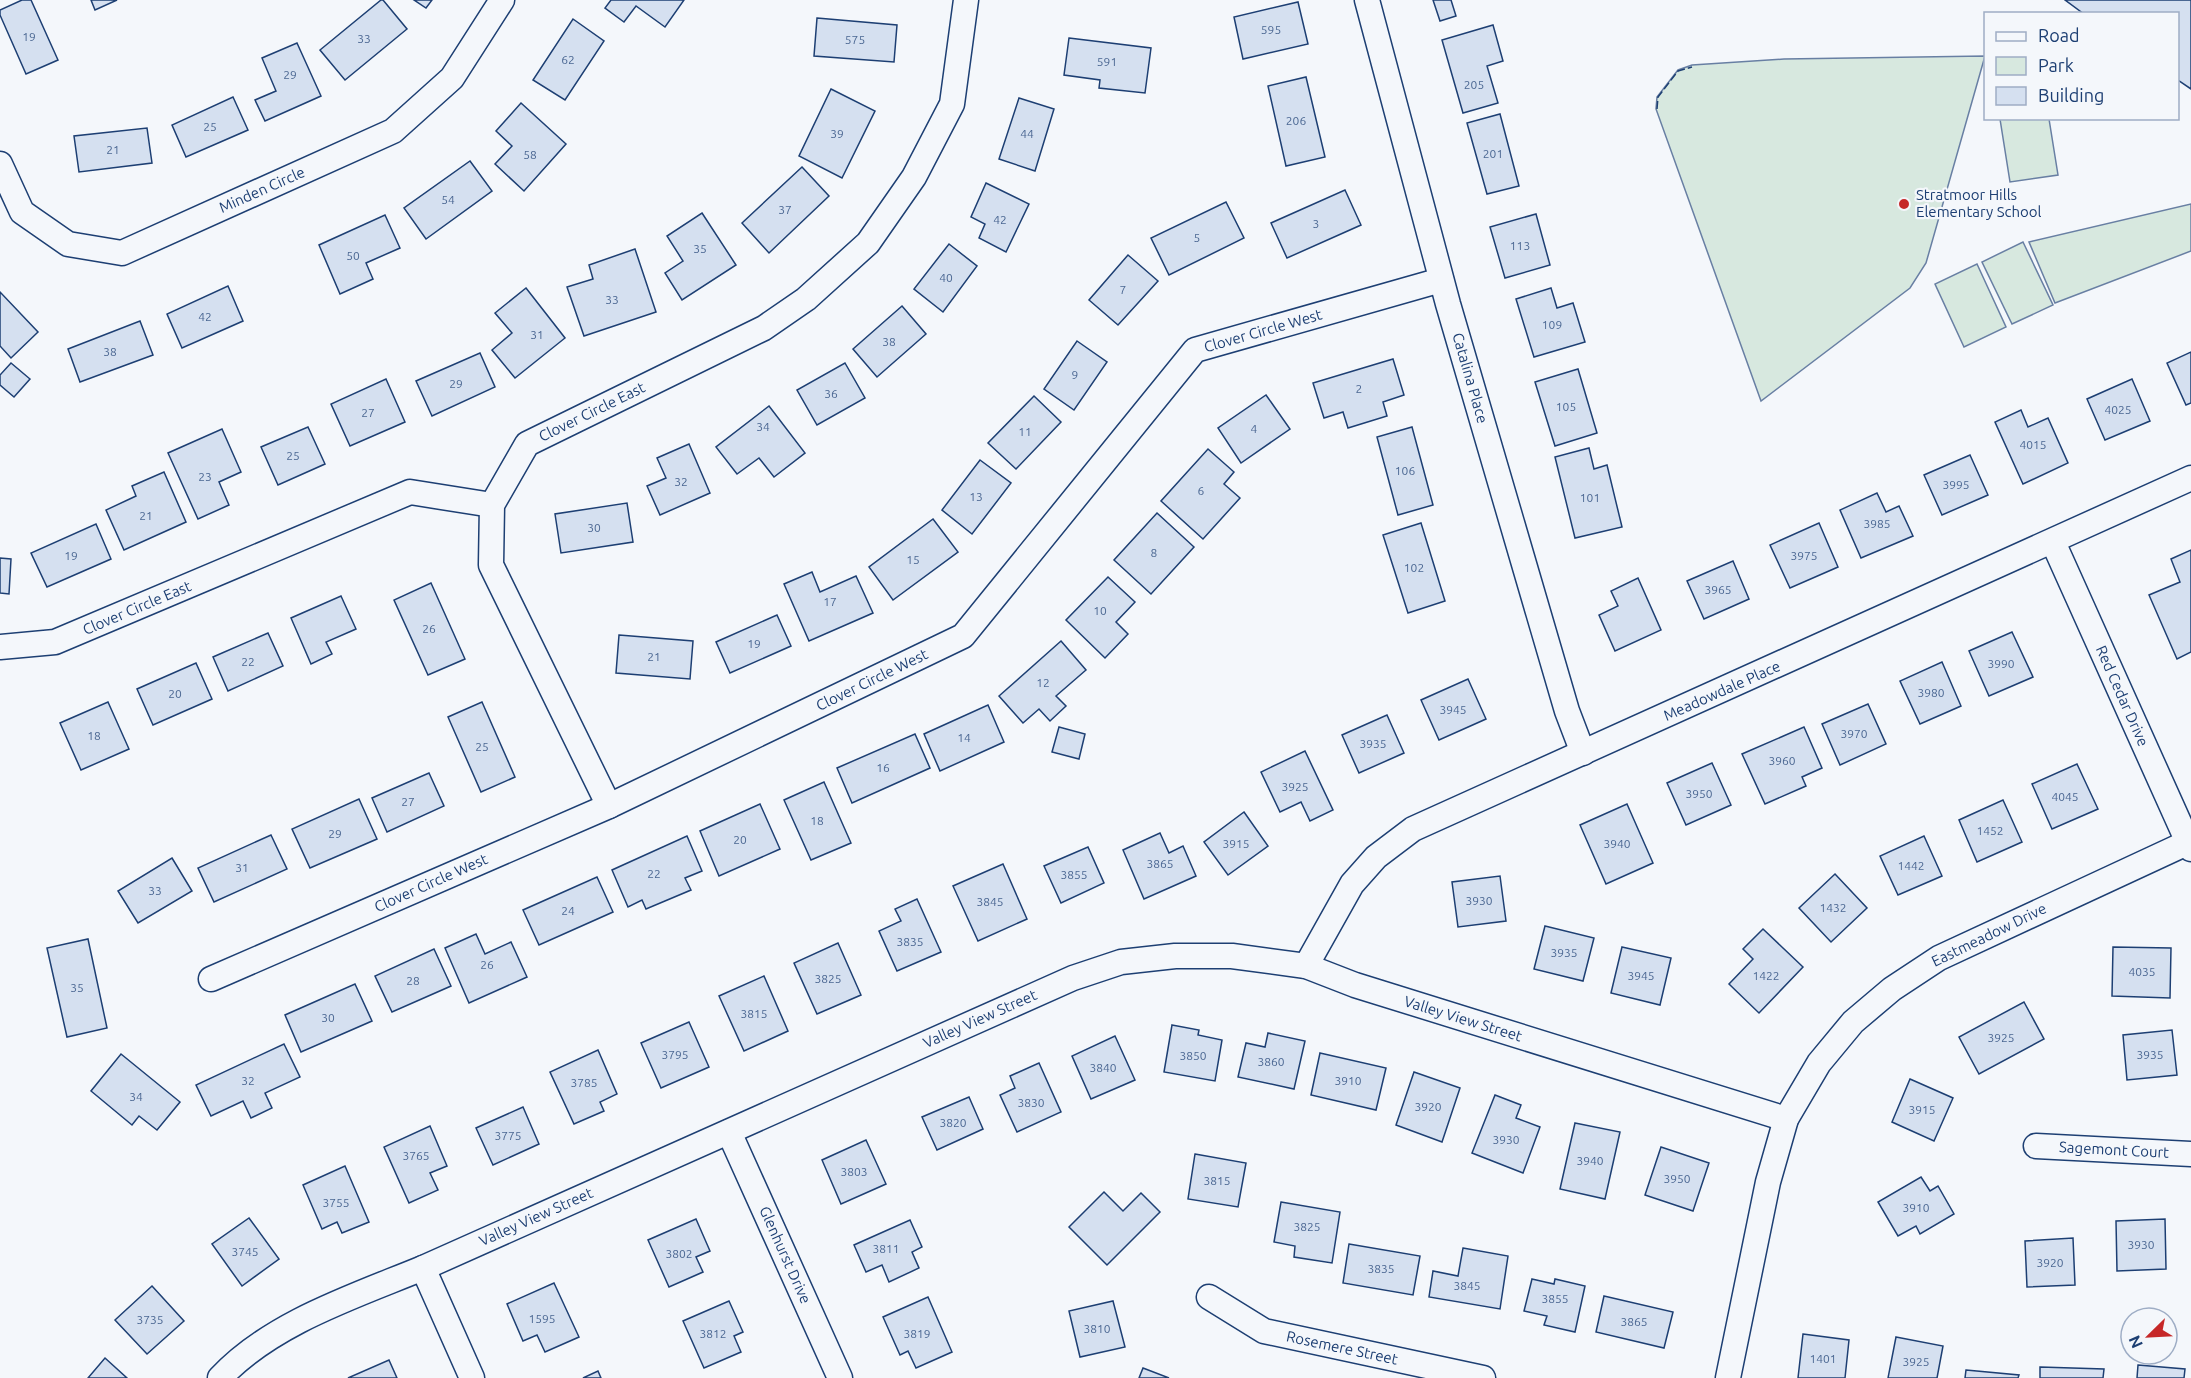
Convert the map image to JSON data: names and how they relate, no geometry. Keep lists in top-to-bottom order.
{
  "streets": {
    "street": [
      "Minden Circle",
      "Clover Circle West",
      "Catalina Place",
      "Clover Circle East",
      "Meadowdale Place",
      "Red Cedar Drive",
      "Eastmeadow Drive",
      "Valley View Street",
      "Sagemont Court",
      "Glenhurst Drive",
      "Rosemere Street"
    ]
  },
  "crossings": [
    ["Clover Circle West", "Catalina Place"],
    ["Catalina Place", "Meadowdale Place"],
    ["Meadowdale Place", "Red Cedar Drive"],
    ["Meadowdale Place", "Valley View Street"],
    ["Red Cedar Drive", "Eastmeadow Drive"],
    ["Eastmeadow Drive", "Valley View Street"],
    ["Valley View Street", "Glenhurst Drive"]
  ],
  "places": ["Stratmoor Hills Elementary School"],
  "house_numbers": [
    "595",
    "19",
    "33",
    "575",
    "62",
    "591",
    "29",
    "205",
    "206",
    "25",
    "39",
    "44",
    "21",
    "201",
    "58",
    "54",
    "37",
    "42",
    "3",
    "5",
    "113",
    "35",
    "50",
    "40",
    "7",
    "33",
    "42",
    "109",
    "31",
    "38",
    "38",
    "9",
    "29",
    "2",
    "36",
    "105",
    "4025",
    "27",
    "34",
    "4",
    "11",
    "4015",
    "25",
    "106",
    "23",
    "32",
    "3995",
    "6",
    "13",
    "101",
    "21",
    "3985",
    "30",
    "8",
    "19",
    "3975",
    "15",
    "102",
    "3965",
    "17",
    "10",
    "26",
    "19",
    "21",
    "22",
    "3990",
    "12",
    "3980",
    "20",
    "3945",
    "3970",
    "18",
    "14",
    "3935",
    "25",
    "3960",
    "16",
    "3925",
    "3950",
    "4045",
    "27",
    "18",
    "1452",
    "29",
    "20",
    "3915",
    "3940",
    "3865",
    "1442",
    "31",
    "22",
    "3855",
    "33",
    "3930",
    "3845",
    "1432",
    "24",
    "3835",
    "3935",
    "26",
    "4035",
    "3945",
    "1422",
    "3825",
    "28",
    "35",
    "3815",
    "30",
    "3925",
    "3795",
    "3935",
    "3850",
    "3860",
    "3840",
    "32",
    "3910",
    "3785",
    "34",
    "3830",
    "3920",
    "3915",
    "3820",
    "3775",
    "3930",
    "3765",
    "3940",
    "3803",
    "3950",
    "3815",
    "3755",
    "3910",
    "3825",
    "3930",
    "3811",
    "3745",
    "3802",
    "3920",
    "3835",
    "3845",
    "3855",
    "1595",
    "3735",
    "3865",
    "3810",
    "3812",
    "3819",
    "1401",
    "3925"
  ],
  "legend": ["Road", "Park", "Building"],
  "north": "bottom left"
}
